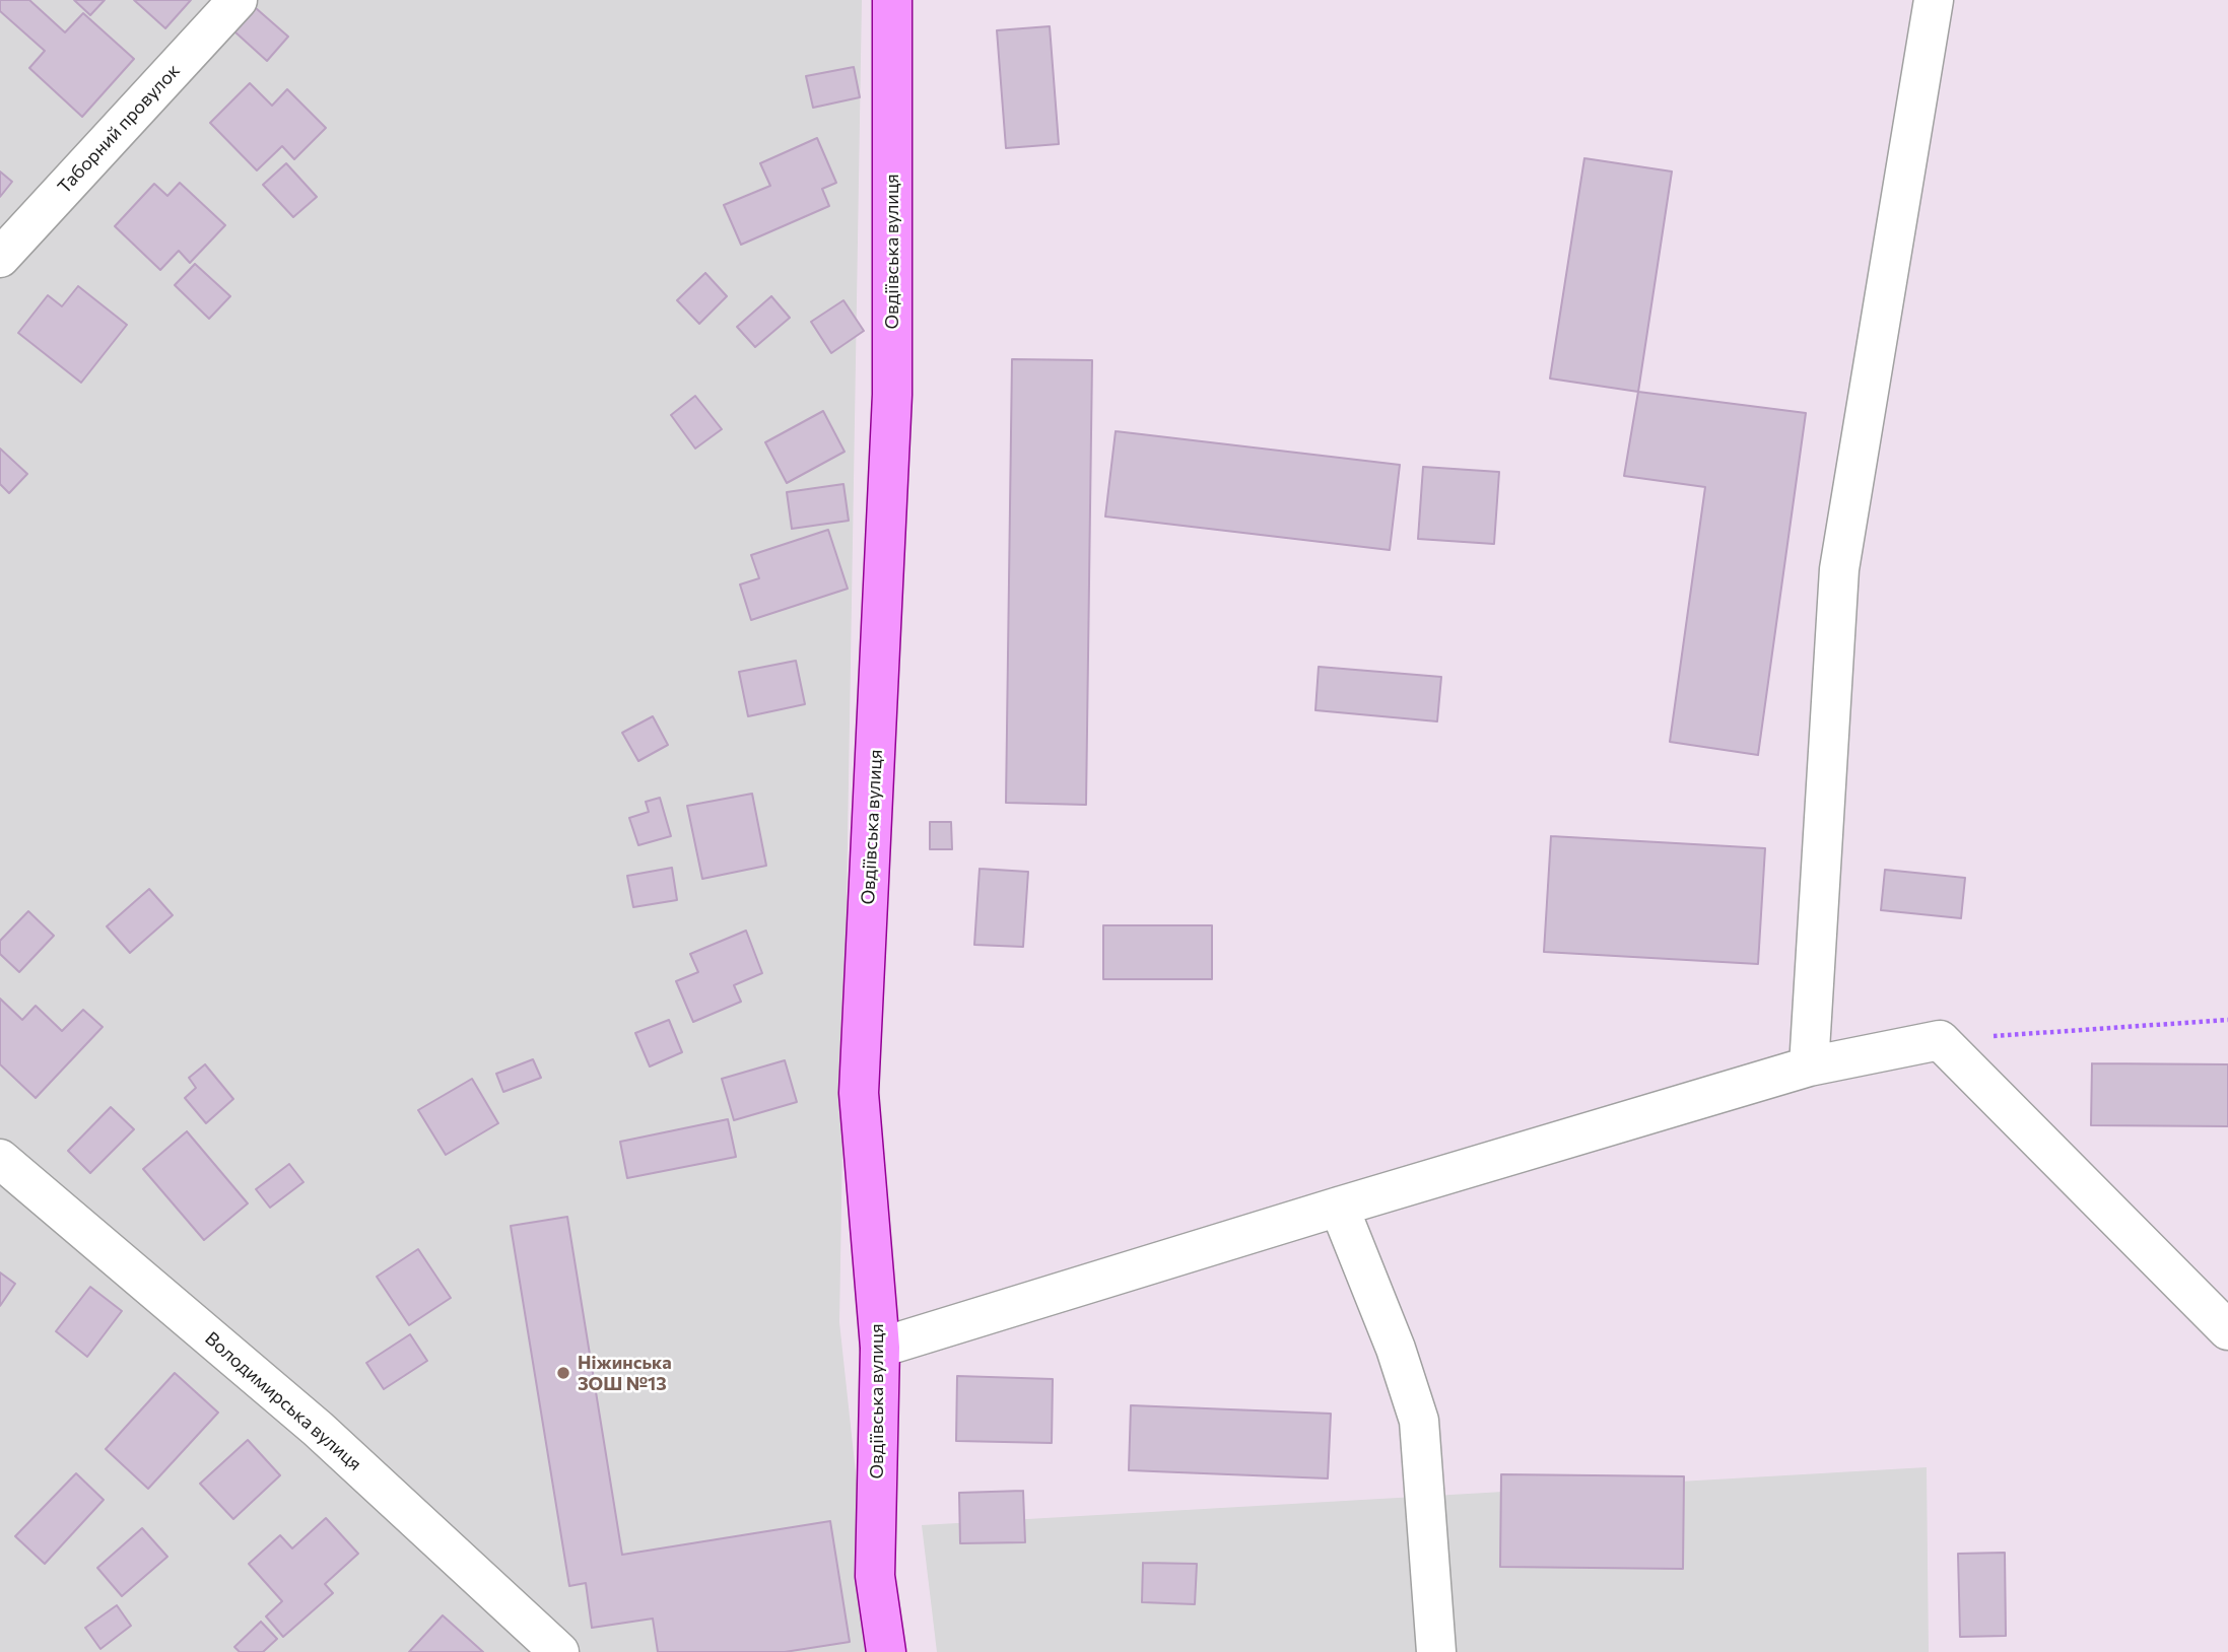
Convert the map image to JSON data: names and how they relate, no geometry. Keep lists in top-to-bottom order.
{
  "streets": {
    "main road": ["Овдіївська вулиця"],
    "street": ["Таборний провулок", "Володимирська вулиця"]
  },
  "places": ["Ніжинська ЗОШ №13"]
}
